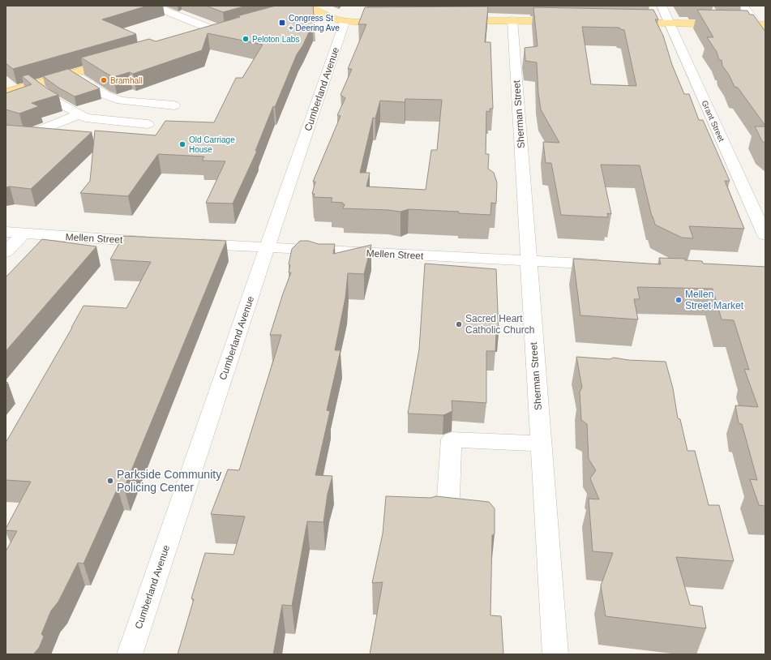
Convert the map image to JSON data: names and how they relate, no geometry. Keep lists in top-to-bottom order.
{
  "streets": {
    "street": [
      "Cumberland Avenue",
      "Sherman Street",
      "Grant Street",
      "Mellen Street"
    ]
  },
  "crossings": [
    ["Cumberland Avenue", "Mellen Street"],
    ["Sherman Street", "Mellen Street"]
  ],
  "places": {
    "transit": ["Congress St + Deering Ave"],
    "other": [
      "Peloton Labs",
      "Bramhall",
      "Old Carriage House",
      "Mellen Street Market",
      "Sacred Heart Catholic Church",
      "Parkside Community Policing Center"
    ]
  }
}
